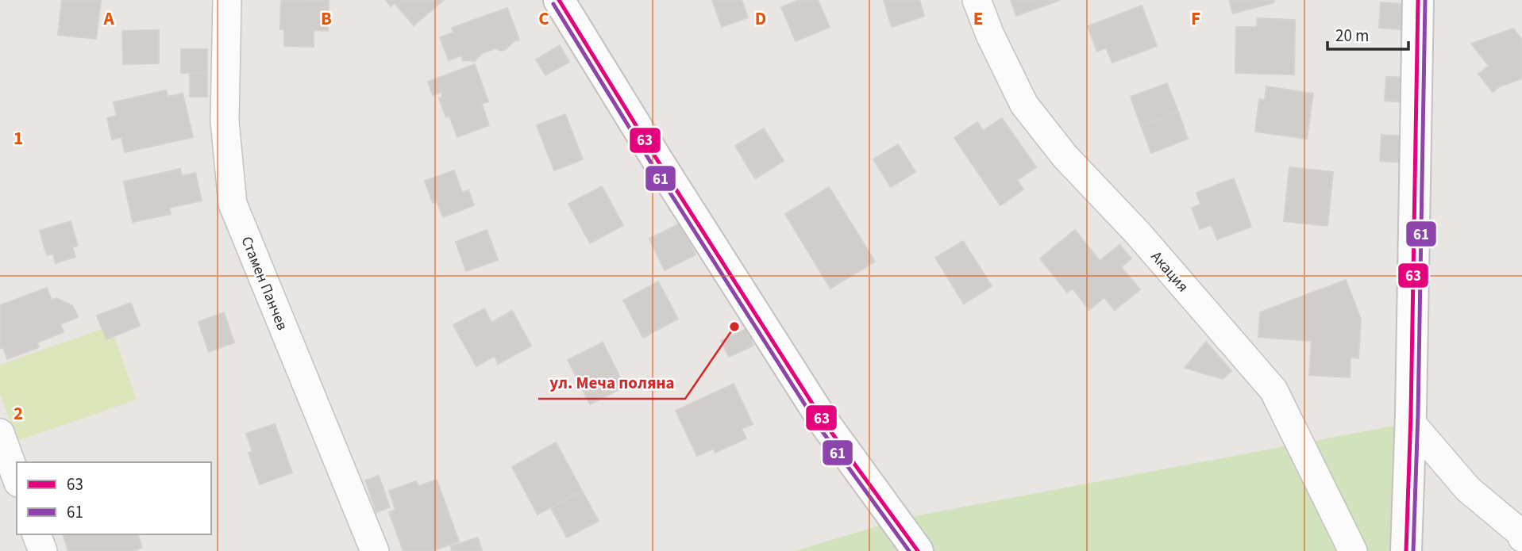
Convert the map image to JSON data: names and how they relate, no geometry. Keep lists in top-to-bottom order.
{
  "streets": {
    "street": ["Акация", "Стамен Панчев"]
  },
  "places": ["ул. Меча поляна"],
  "lines": ["transit line 63", "transit line 61"],
  "legend": ["63", "61"],
  "scale_bar": "20 m",
  "grid": {
    "columns": [
      "A",
      "B",
      "C",
      "D",
      "E",
      "F"
    ],
    "rows": ["1", "2"]
  }
}
